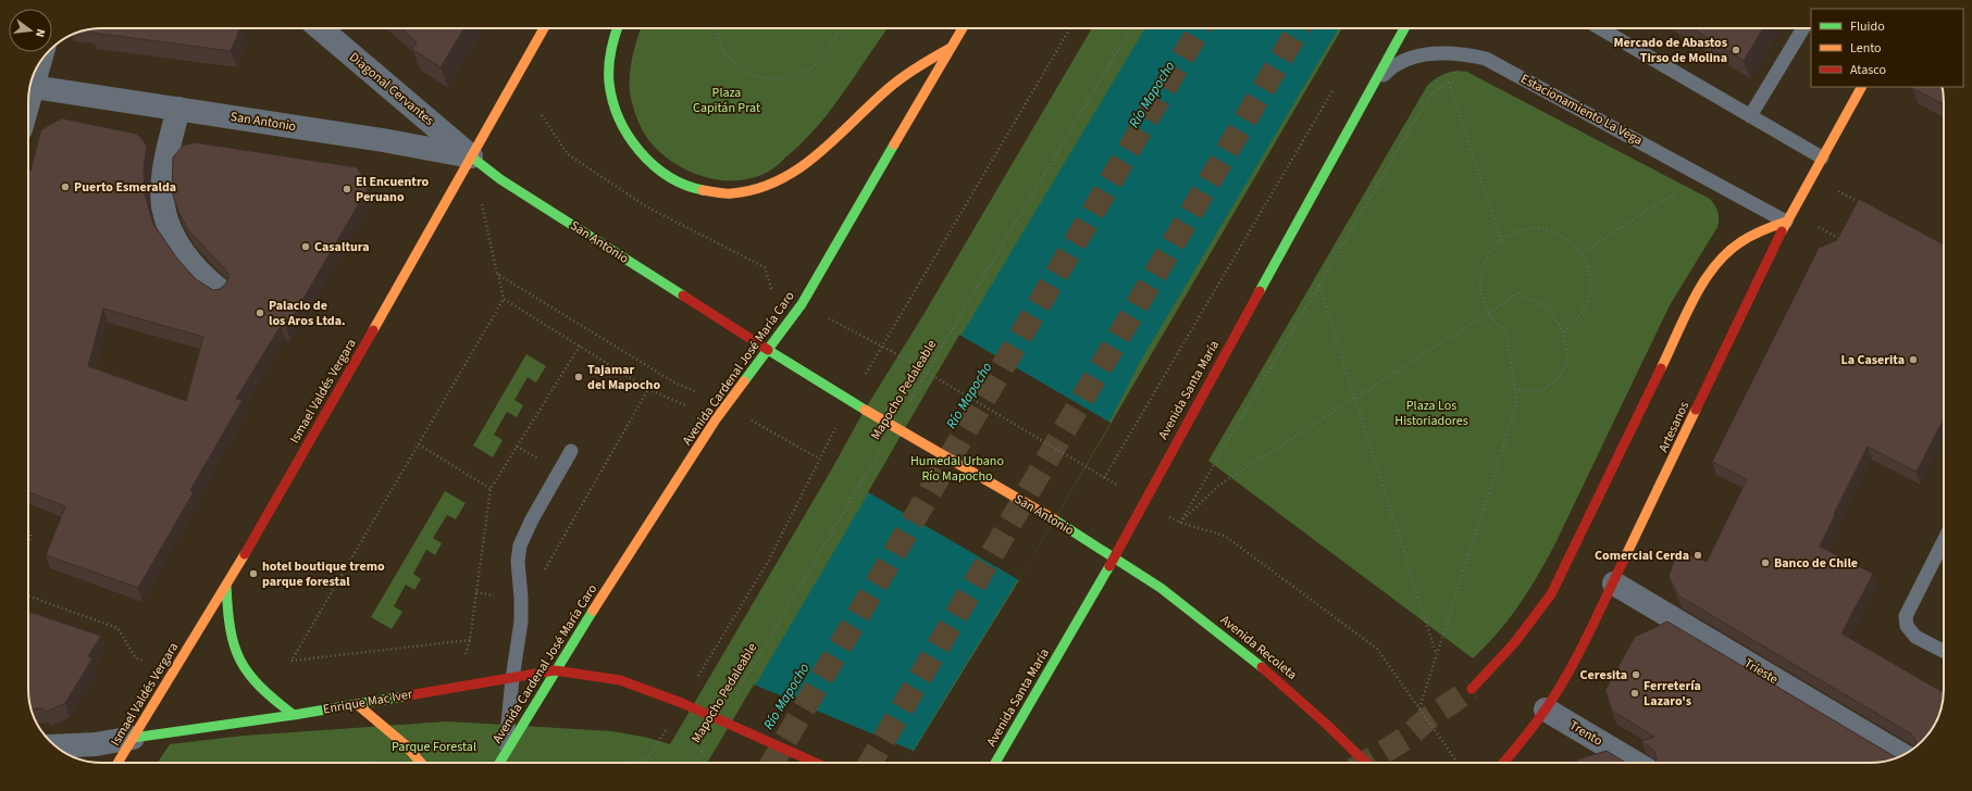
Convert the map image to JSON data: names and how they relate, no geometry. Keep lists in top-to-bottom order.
{
  "streets": {
    "main road": [
      "San Antonio",
      "Avenida Cardenal José María Caro",
      "Avenida Santa María",
      "Ismael Valdés Vergara",
      "Artesanos",
      "Avenida Recoleta",
      "Enrique Mac Iver"
    ],
    "street": ["Diagonal Cervantes", "Trieste", "Trento"],
    "lane": ["Estacionamiento La Vega"],
    "path": ["Mapocho Pedaleable"]
  },
  "crossings": [
    ["Diagonal Cervantes", "San Antonio"],
    ["Diagonal Cervantes", "Ismael Valdés Vergara"],
    ["Estacionamiento La Vega", "Avenida Santa María"],
    ["Estacionamiento La Vega", "Artesanos"],
    ["San Antonio", "Avenida Cardenal José María Caro"],
    ["San Antonio", "Avenida Santa María"],
    ["San Antonio", "Ismael Valdés Vergara"],
    ["San Antonio", "Avenida Recoleta"],
    ["Avenida Cardenal José María Caro", "Enrique Mac Iver"],
    ["Avenida Santa María", "Avenida Recoleta"],
    ["Ismael Valdés Vergara", "Enrique Mac Iver"],
    ["Artesanos", "Trieste"],
    ["Artesanos", "Trento"]
  ],
  "water": ["Río Mapocho"],
  "parks": [
    "Plaza Capitán Prat",
    "Plaza Los Historiadores",
    "Humedal Urbano Río Mapocho",
    "Parque Forestal"
  ],
  "places": [
    "Mercado de Abastos Tirso de Molina",
    "Puerto Esmeralda",
    "El Encuentro Peruano",
    "Casaltura",
    "Palacio de los Aros Ltda.",
    "La Caserita",
    "Tajamar del Mapocho",
    "Comercial Cerda",
    "Banco de Chile",
    "hotel boutique tremo parque forestal",
    "Ceresita",
    "Ferretería Lazaro's"
  ],
  "legend": ["Fluido", "Lento", "Atasco"],
  "north": "right"
}
